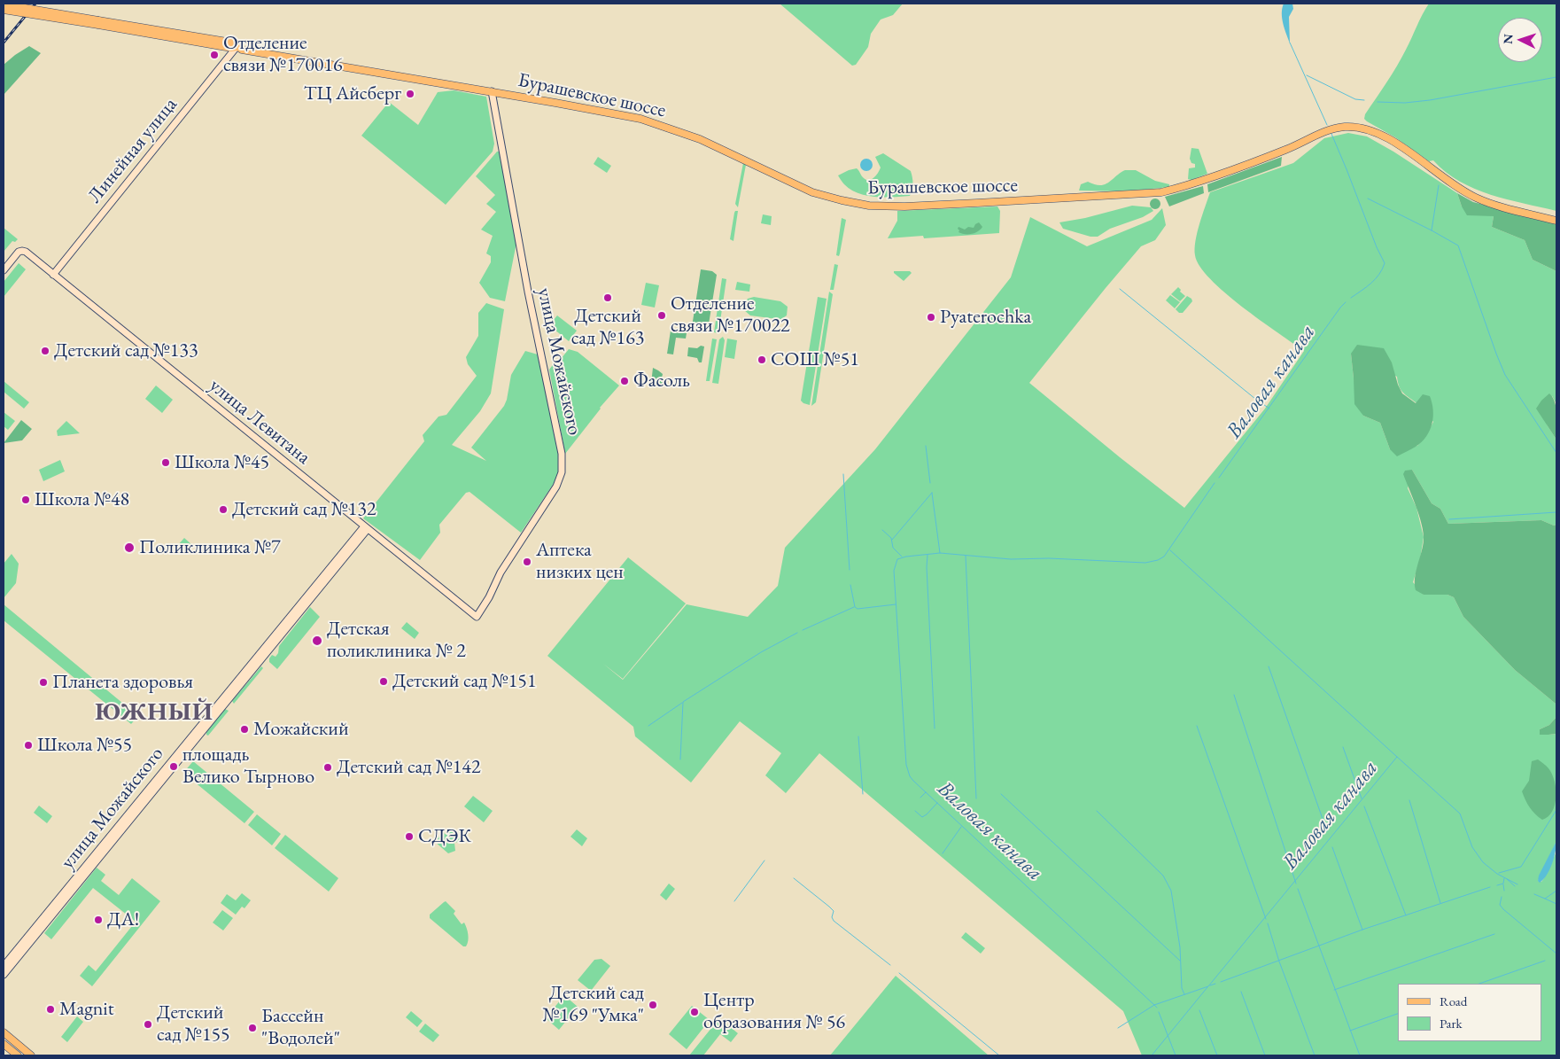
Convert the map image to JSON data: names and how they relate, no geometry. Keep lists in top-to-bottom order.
{
  "streets": {
    "main road": [
      "Бурашевское шоссе",
      "Линейная улица",
      "улица Можайского",
      "улица Левитана"
    ]
  },
  "crossings": [
    ["Бурашевское шоссе", "Линейная улица"],
    ["Бурашевское шоссе", "улица Можайского"],
    ["Линейная улица", "улица Левитана"],
    ["улица Можайского", "улица Левитана"]
  ],
  "districts": ["ЮЖНЫЙ"],
  "water": ["Валовая канава"],
  "places": [
    "Отделение связи №170016",
    "ТЦ Айсберг",
    "Детский сад №163",
    "Отделение связи №170022",
    "Pyaterochka",
    "Детский сад №133",
    "СОШ №51",
    "Фасоль",
    "Школа №45",
    "Школа №48",
    "Детский сад №132",
    "Поликлиника №7",
    "Аптека низких цен",
    "Детская поликлиника № 2",
    "Детский сад №151",
    "Планета здоровья",
    "Можайский",
    "Школа №55",
    "площадь Велико Тырново",
    "Детский сад №142",
    "СДЭК",
    "ДА!",
    "Детский сад №169 \"Умка\"",
    "Magnit",
    "Центр образования № 56",
    "Детский сад №155",
    "Бассейн \"Водолей\""
  ],
  "legend": ["Road", "Park"],
  "north": "left"
}
